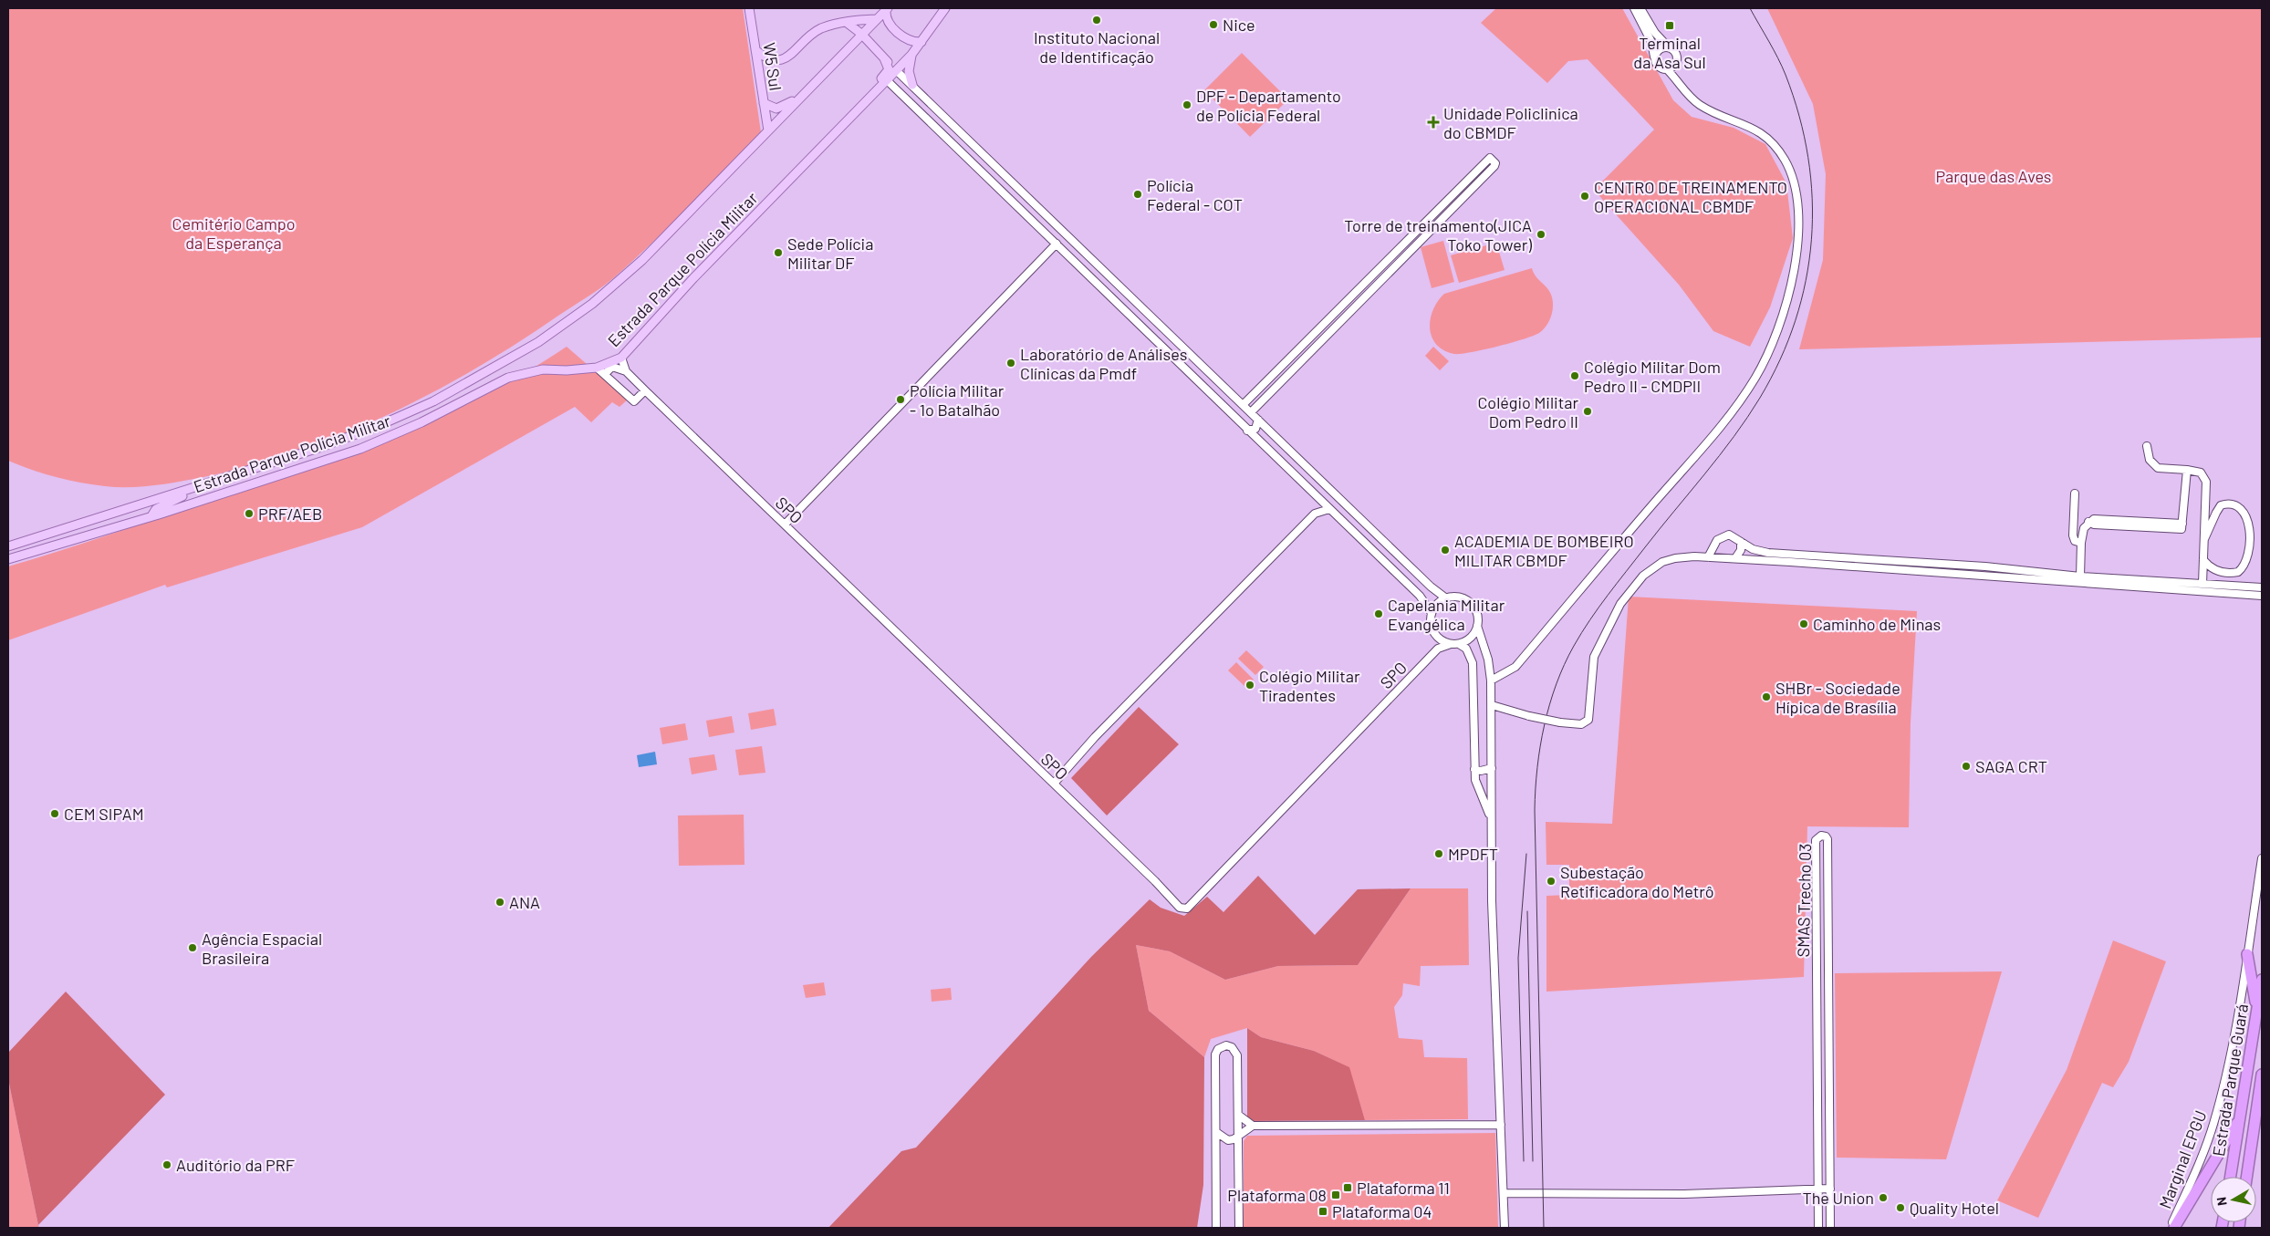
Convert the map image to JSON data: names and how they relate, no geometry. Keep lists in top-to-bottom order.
{
  "streets": {
    "highway": ["Estrada Parque Guará"],
    "main road": ["W5 Sul", "Estrada Parque Polícia Militar"],
    "street": ["SPO", "SMAS Trecho 03", "Marginal EPGU"]
  },
  "crossings": [
    ["W5 Sul", "Estrada Parque Polícia Militar"],
    ["Estrada Parque Polícia Militar", "SPO"]
  ],
  "parks": ["Parque das Aves", "Cemitério Campo da Esperança"],
  "places": {
    "other": [
      "Instituto Nacional de Identificação",
      "Nice",
      "DPF - Departamento de Polícia Federal",
      "Polícia Federal - COT",
      "CENTRO DE TREINAMENTO OPERACIONAL CBMDF",
      "Torre de treinamento(JICA Toko Tower)",
      "Sede Polícia Militar DF",
      "Laboratório de Análises Clínicas da Pmdf",
      "Colégio Militar Dom Pedro II - CMDPII",
      "Polícia Militar - 1o Batalhão",
      "Colégio Militar Dom Pedro II",
      "PRF/AEB",
      "ACADEMIA DE BOMBEIRO MILITAR CBMDF",
      "Capelania Militar Evangélica",
      "Caminho de Minas",
      "Colégio Militar Tiradentes",
      "SHBr - Sociedade Hípica de Brasília",
      "SAGA CRT",
      "CEM SIPAM",
      "MPDFT",
      "Subestação Retificadora do Metrô",
      "ANA",
      "Agência Espacial Brasileira",
      "Auditório da PRF",
      "The Union",
      "Quality Hotel"
    ],
    "transit": [
      "Terminal da Asa Sul",
      "Plataforma 11",
      "Plataforma 08",
      "Plataforma 04"
    ],
    "health": ["Unidade Policlinica do CBMDF"]
  },
  "north": "left"
}
